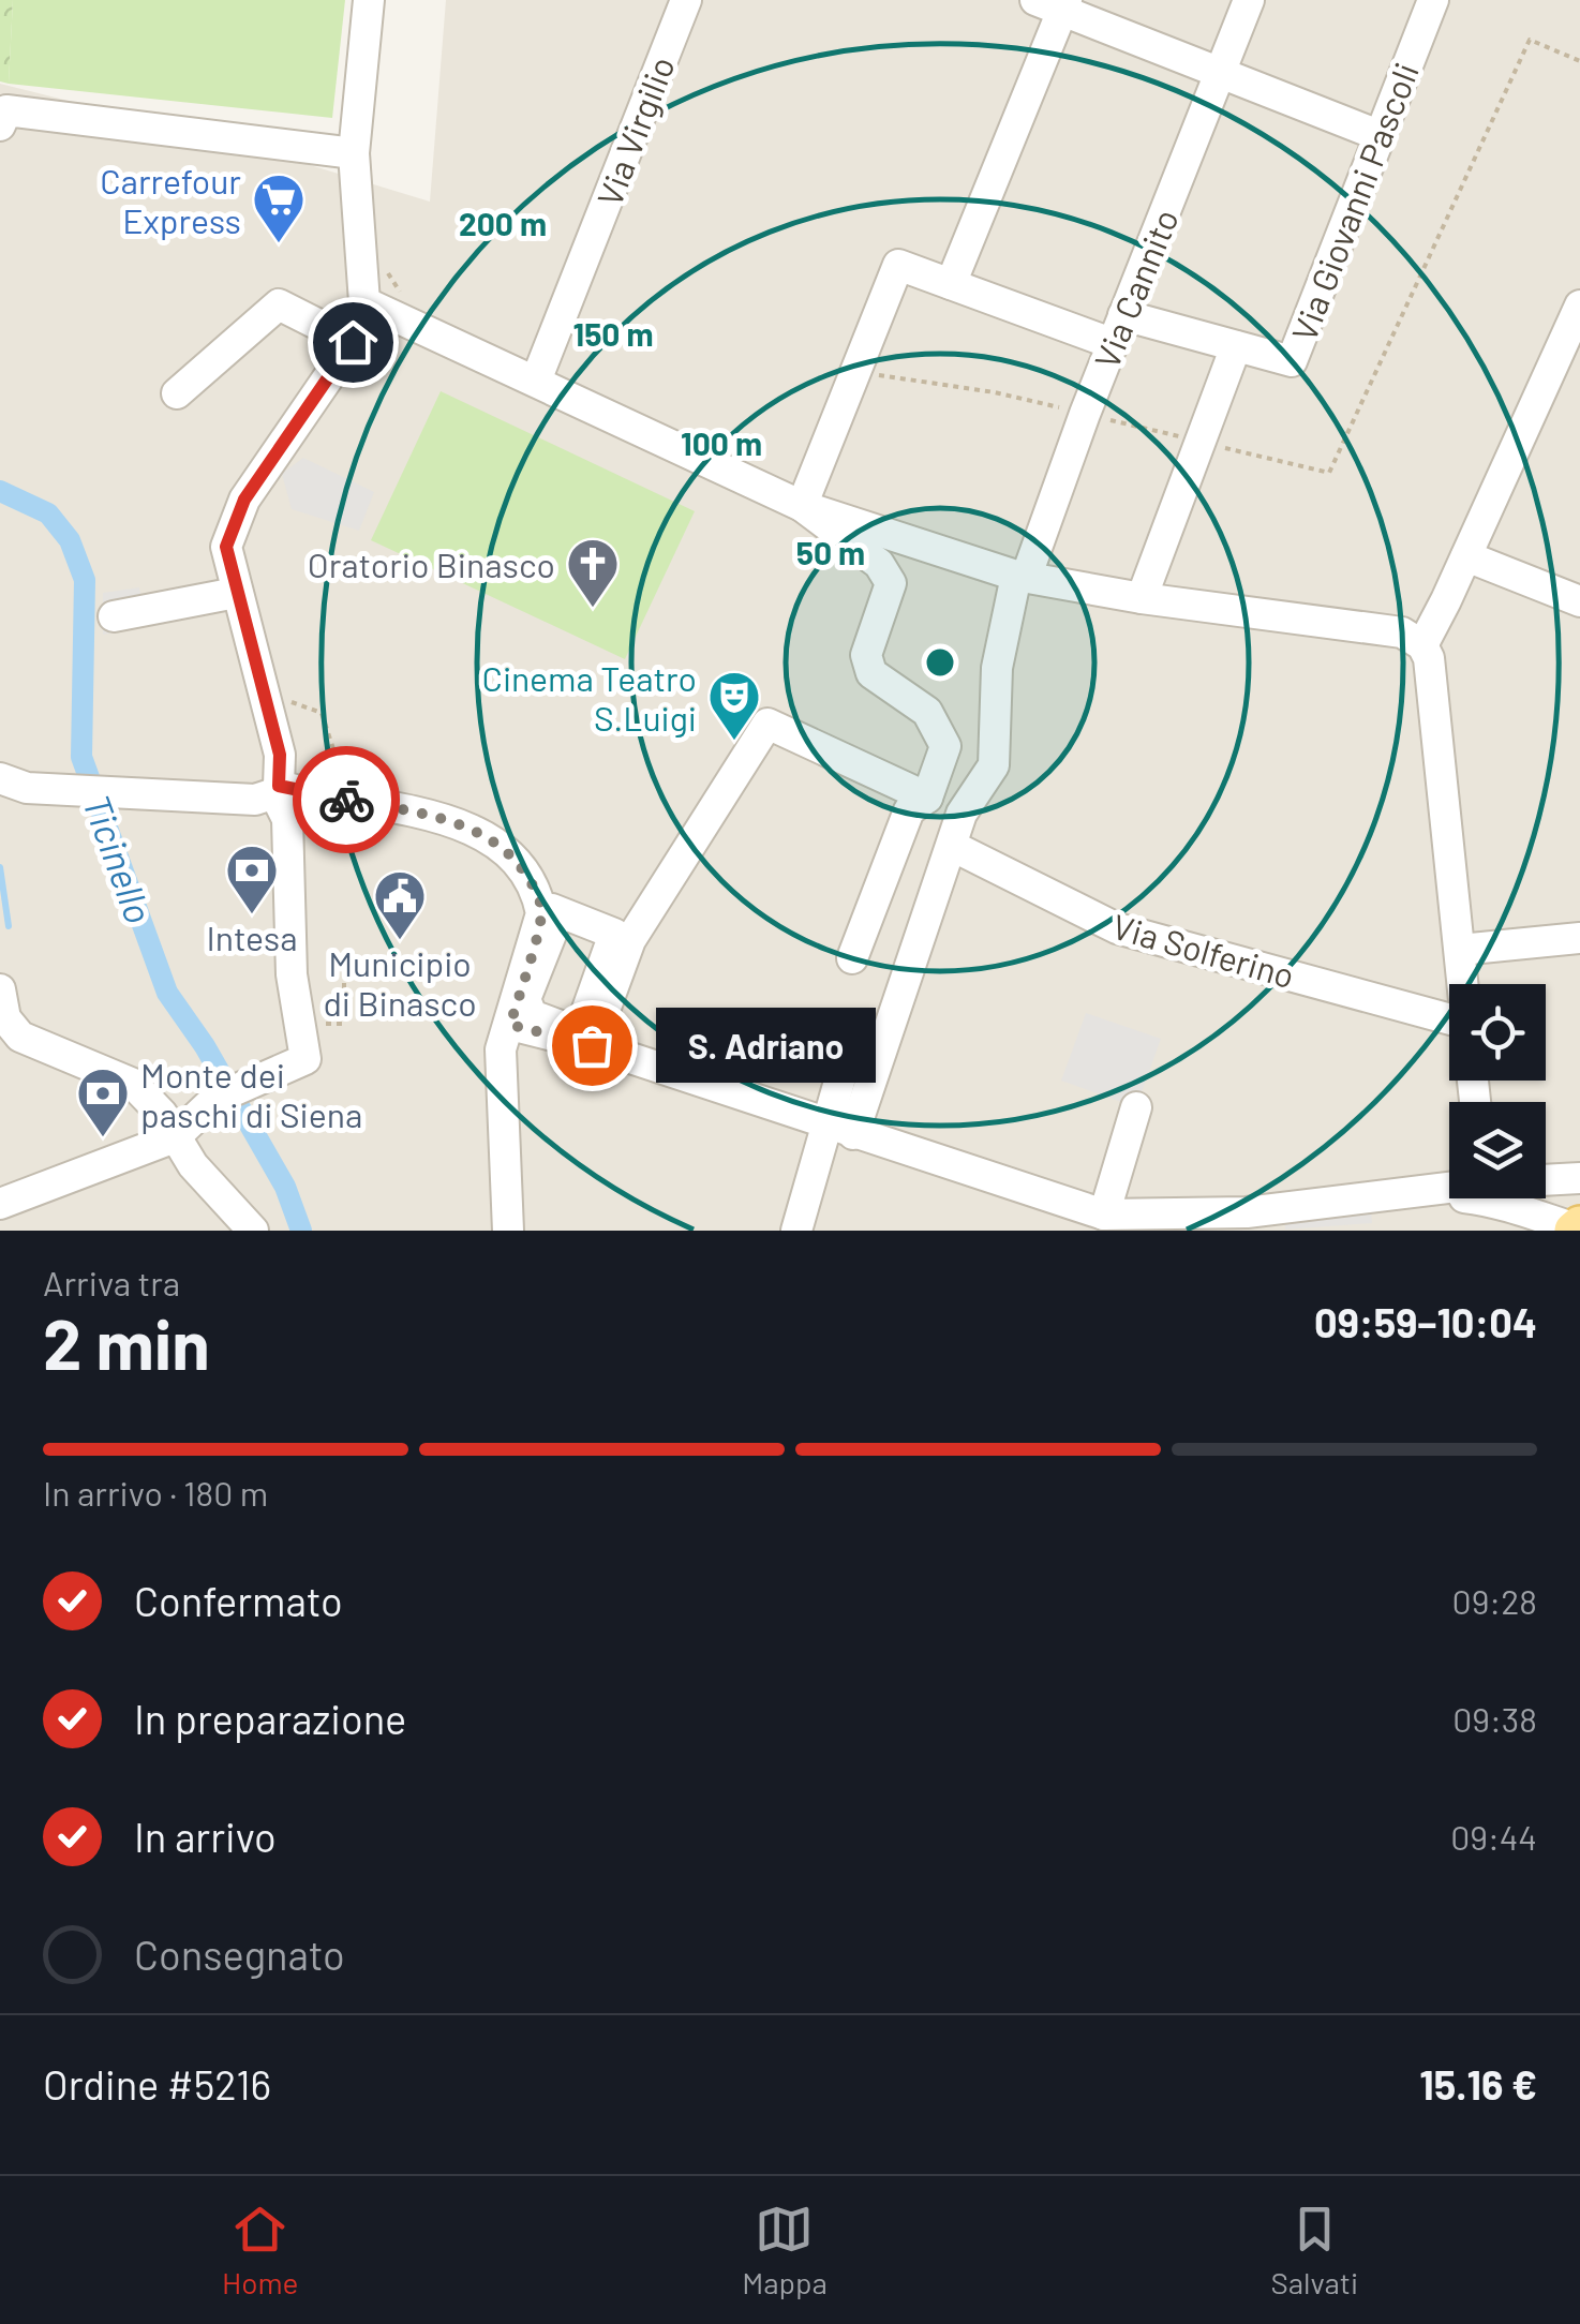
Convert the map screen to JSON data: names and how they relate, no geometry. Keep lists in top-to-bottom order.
{
  "streets": {
    "street": [
      "Via Virgilio",
      "Via Giovanni Pascoli",
      "Via Cannito",
      "Via Solferino"
    ]
  },
  "crossings": [
    ["Via Giovanni Pascoli", "Via Cannito"],
    ["Via Cannito", "Via Solferino"]
  ],
  "water": ["Ticinello"],
  "places": {
    "supermarket": ["Carrefour Express"],
    "church": ["Oratorio Binasco"],
    "theatre": ["Cinema Teatro S.Luigi"],
    "bank": ["Intesa", "Monte dei paschi di Siena"],
    "public building": ["Municipio di Binasco"],
    "other": ["S. Adriano"]
  },
  "page": {
    "bubble": "S. Adriano",
    "heading": ["2 min", "Arriva tra", "09:59–10:04"],
    "panel": ["Ordine #5216", "15.16 €"],
    "bar": "In arrivo · 180 m",
    "list": [
      ["Confermato", "09:28"],
      ["In preparazione", "09:38"],
      ["In arrivo", "09:44"],
      "Consegnato"
    ],
    "tabs": ["Home", "Mappa", "Salvati"]
  },
  "rings": [
    "200 m",
    "150 m",
    "100 m",
    "50 m"
  ]
}
